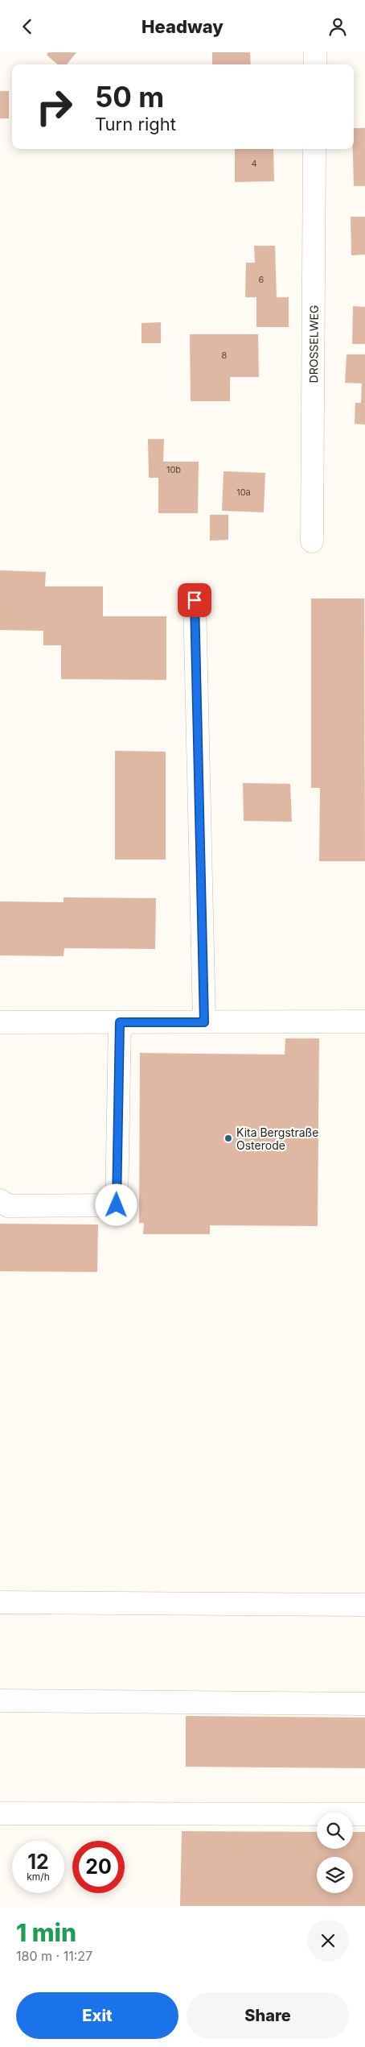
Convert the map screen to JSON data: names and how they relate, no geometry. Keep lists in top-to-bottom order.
{
  "streets": {
    "lane": ["DROSSELWEG"]
  },
  "places": ["Kita Bergstraße Osterode"],
  "house_numbers": [
    "4",
    "6",
    "8",
    "10b",
    "10a"
  ],
  "page": {
    "header": "Headway",
    "turn": ["50 m", "Turn right"],
    "speed": "12 km/h",
    "limit": "20",
    "heading": ["1 min", "180 m · 11:27"],
    "buttons": ["Exit", "Share"]
  }
}
